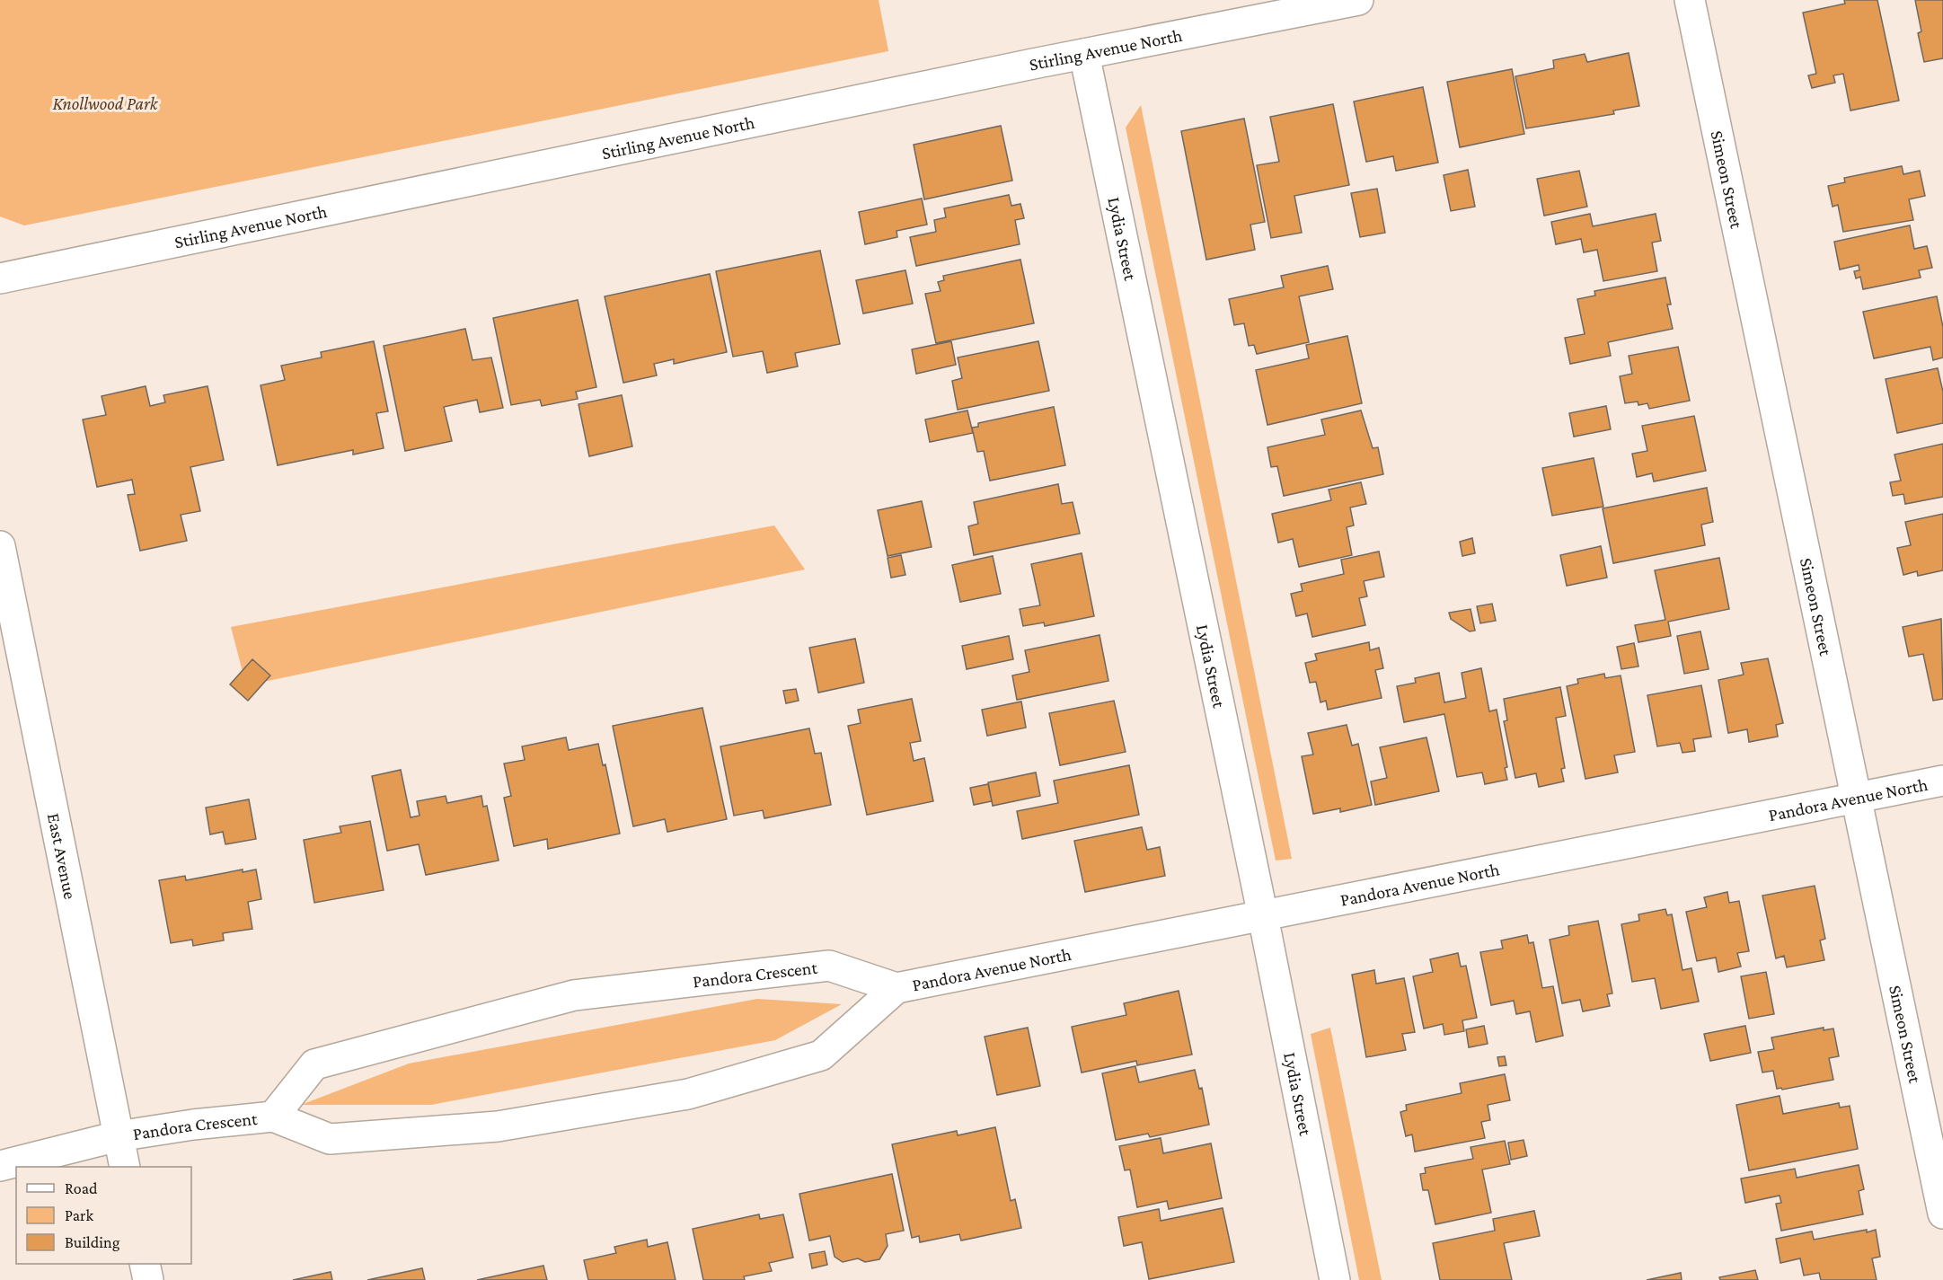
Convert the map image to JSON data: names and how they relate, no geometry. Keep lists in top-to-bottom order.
{
  "streets": {
    "street": [
      "Stirling Avenue North",
      "Simeon Street",
      "Lydia Street",
      "Pandora Avenue North",
      "East Avenue",
      "Pandora Crescent"
    ]
  },
  "crossings": [
    ["Stirling Avenue North", "Lydia Street"],
    ["Simeon Street", "Pandora Avenue North"],
    ["Lydia Street", "Pandora Avenue North"],
    ["Pandora Avenue North", "Pandora Crescent"],
    ["East Avenue", "Pandora Crescent"]
  ],
  "parks": ["Knollwood Park"],
  "legend": ["Road", "Park", "Building"]
}
